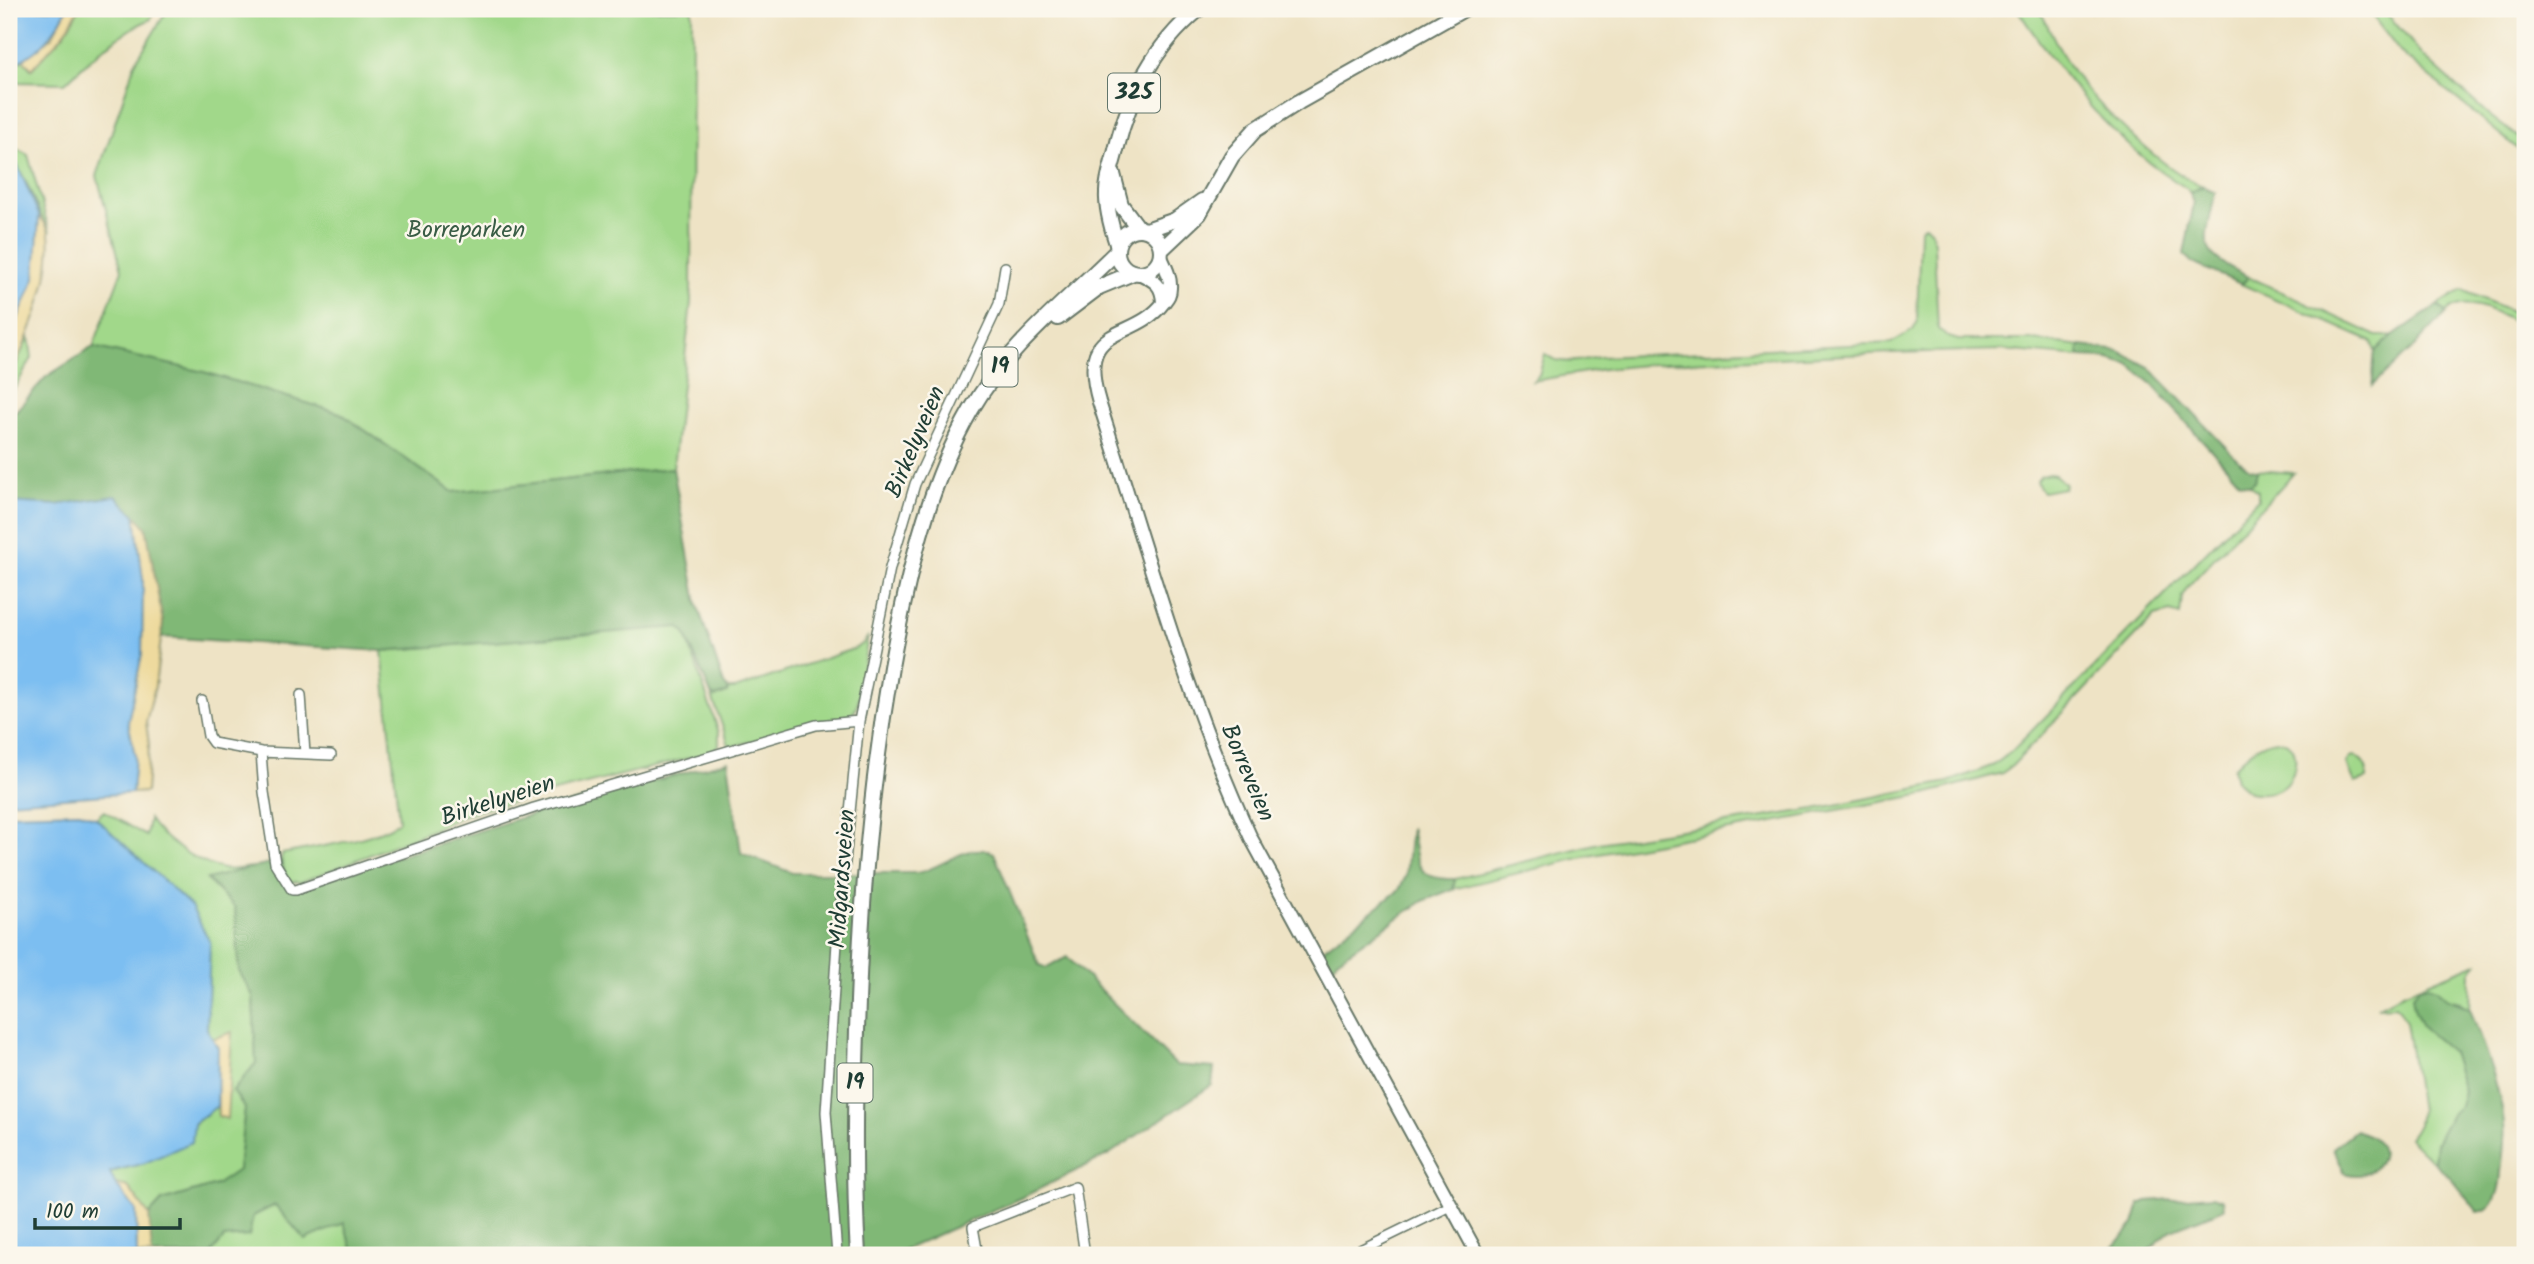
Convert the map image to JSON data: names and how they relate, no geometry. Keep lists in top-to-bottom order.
{
  "streets": {
    "main road": [
      "325",
      "19",
      "Borreveien",
      "Midgardsveien"
    ],
    "street": ["Birkelyveien"]
  },
  "crossings": [
    ["325", "19"],
    ["325", "Midgardsveien"],
    ["19", "Midgardsveien"]
  ],
  "parks": ["Borreparken"],
  "scale_bar": "100 m"
}
